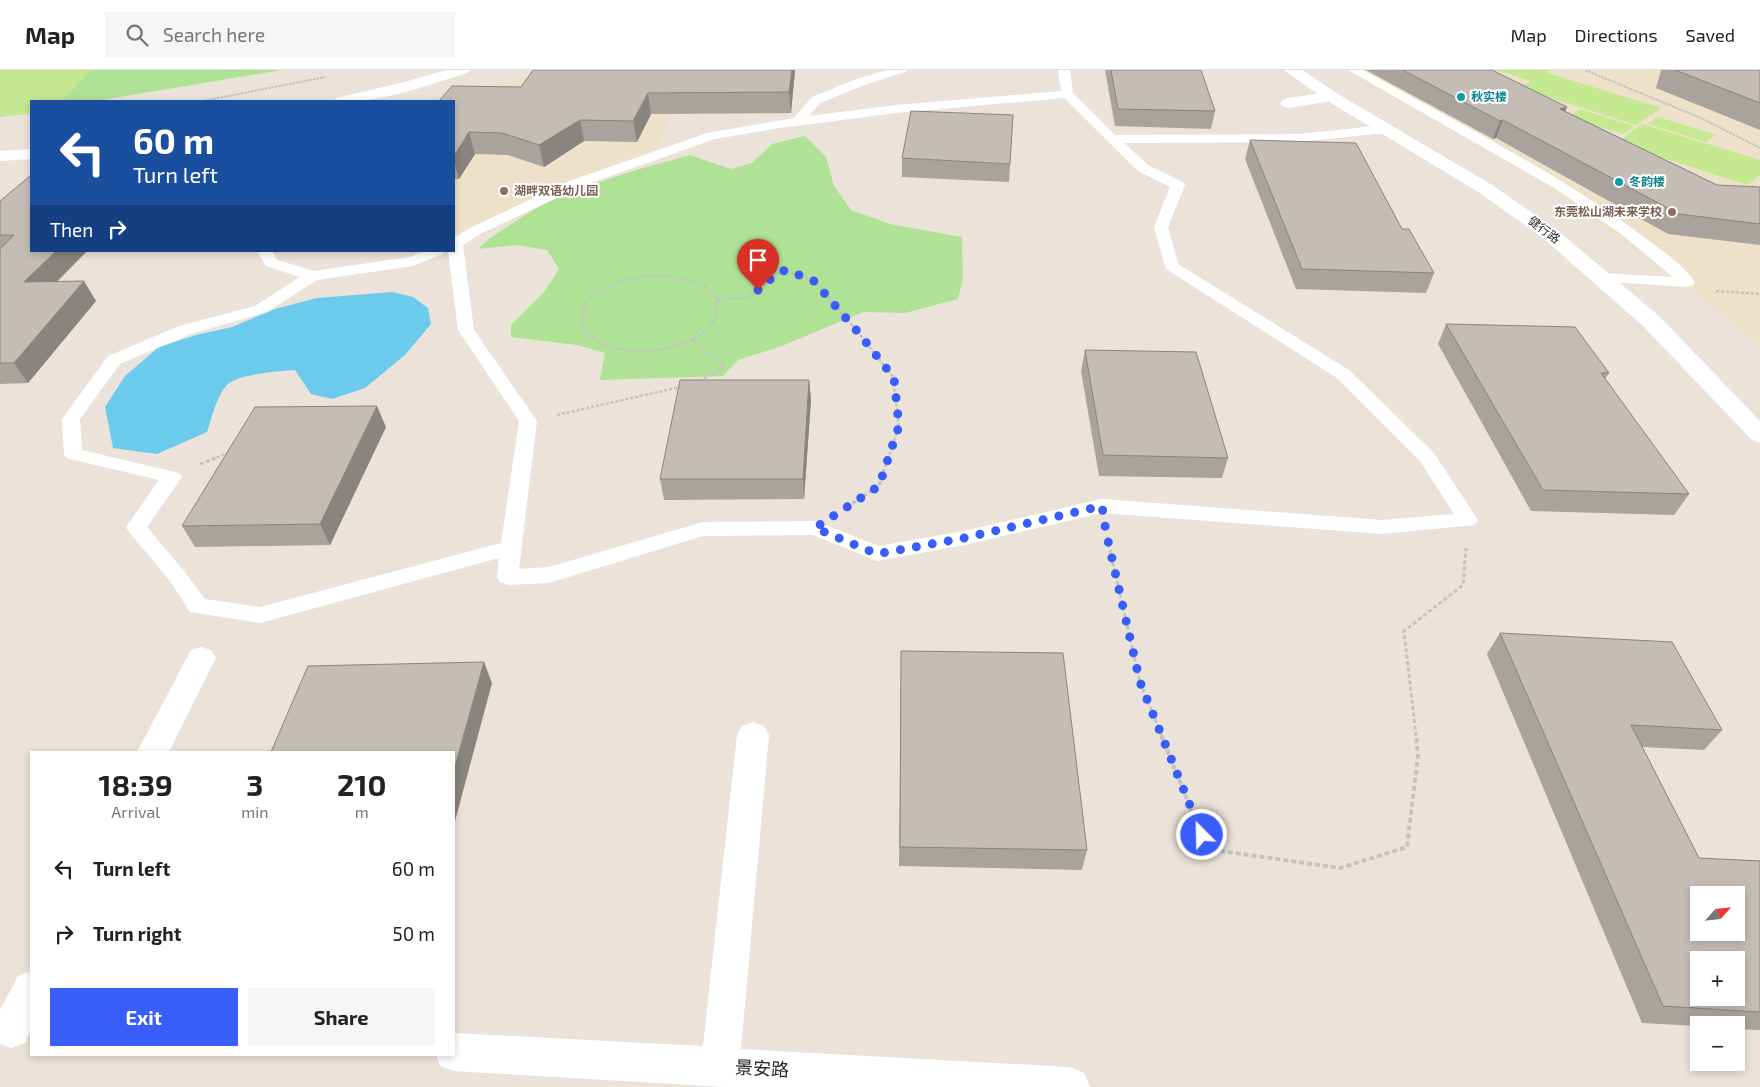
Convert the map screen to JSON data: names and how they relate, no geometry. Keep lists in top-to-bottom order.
{
  "streets": {
    "street": ["健行路", "景安路"]
  },
  "places": [
    "秋实楼",
    "冬韵楼",
    "湖畔双语幼儿园",
    "东莞松山湖未来学校"
  ],
  "north": "top right",
  "page": {
    "header": "Map",
    "search": "Search here",
    "nav": ["Map", "Directions", "Saved"],
    "turn": ["60 m", "Turn left"],
    "then": "Then",
    "eta": [
      "18:39",
      "Arrival",
      "3",
      "min",
      "210",
      "m"
    ],
    "list": [
      {
        "name": "Turn left",
        "value": "60 m"
      },
      {
        "name": "Turn right",
        "value": "50 m"
      }
    ],
    "map_buttons": ["+", "−"],
    "buttons": ["Exit", "Share"]
  }
}
